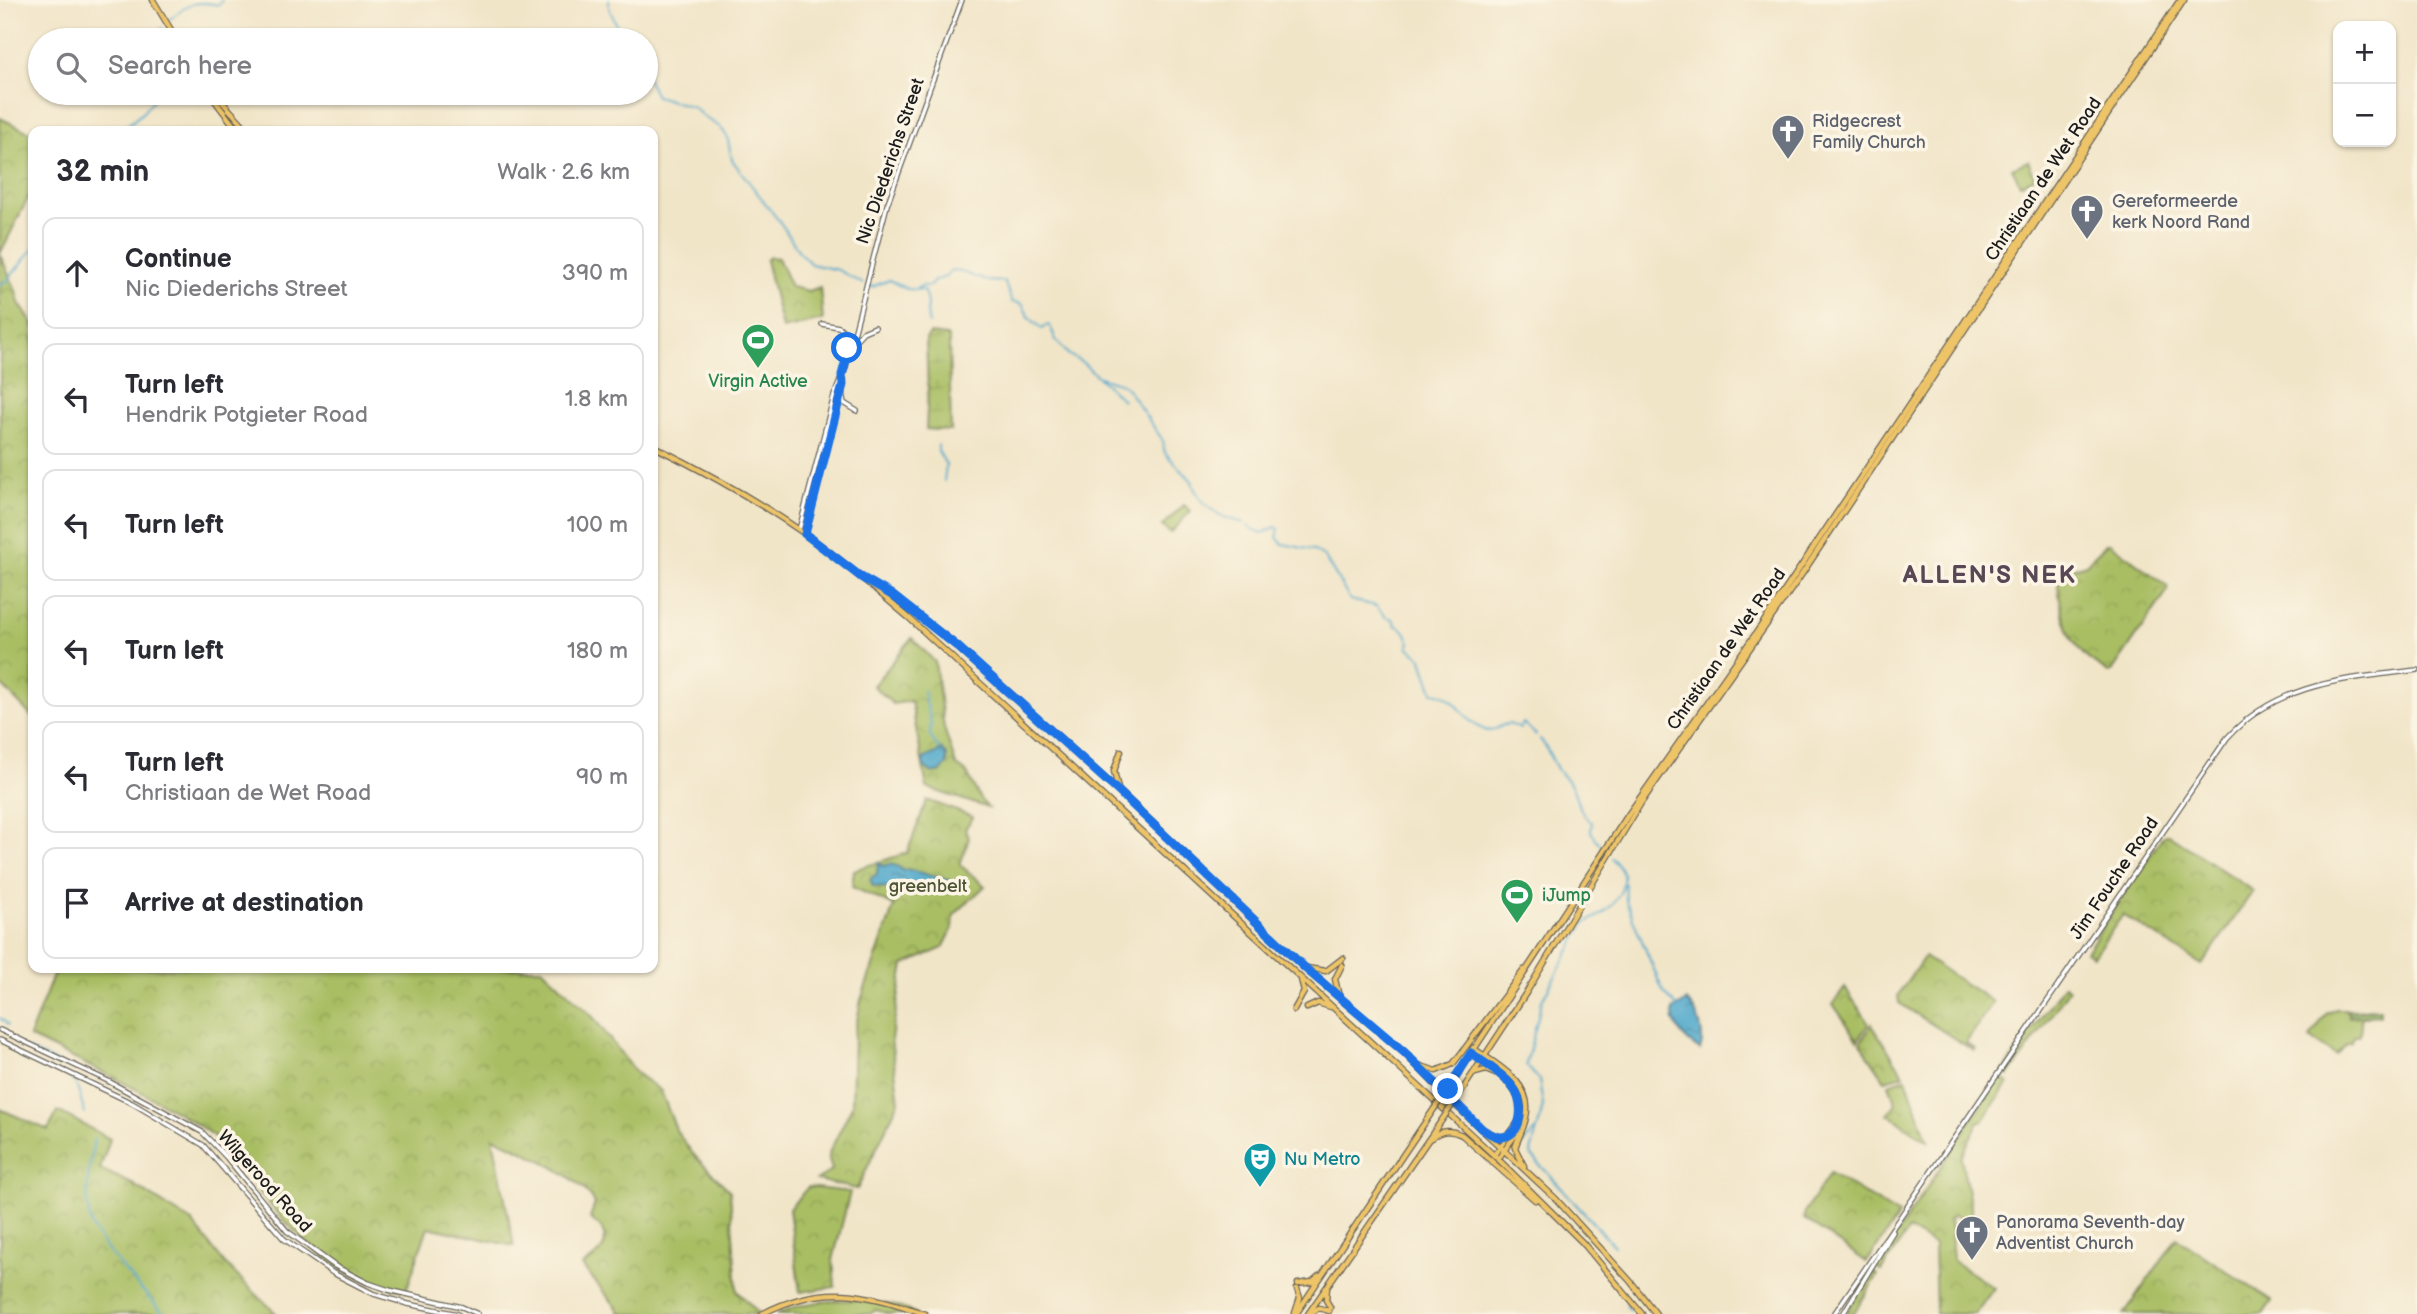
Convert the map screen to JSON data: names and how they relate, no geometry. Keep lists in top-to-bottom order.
{
  "streets": {
    "main road": ["Christiaan de Wet Road"],
    "street": ["Nic Diederichs Street", "Jim Fouche Road", "Wilgerood Road"]
  },
  "districts": ["ALLEN'S NEK"],
  "parks": ["greenbelt"],
  "places": {
    "church": ["Ridgecrest Family Church", "Gereformeerde kerk Noord Rand", "Panorama Seventh-day Adventist Church"],
    "sports": ["Virgin Active", "iJump"],
    "theatre": ["Nu Metro"]
  },
  "page": {
    "map_buttons": ["+", "−"],
    "search": "Search here",
    "heading": ["32 min", "Walk · 2.6 km"],
    "list": [
      ["Continue", "Nic Diederichs Street", "390 m"],
      ["Turn left", "Hendrik Potgieter Road", "1.8 km"],
      ["Turn left", "100 m"],
      ["Turn left", "180 m"],
      ["Turn left", "Christiaan de Wet Road", "90 m"],
      "Arrive at destination"
    ]
  }
}
